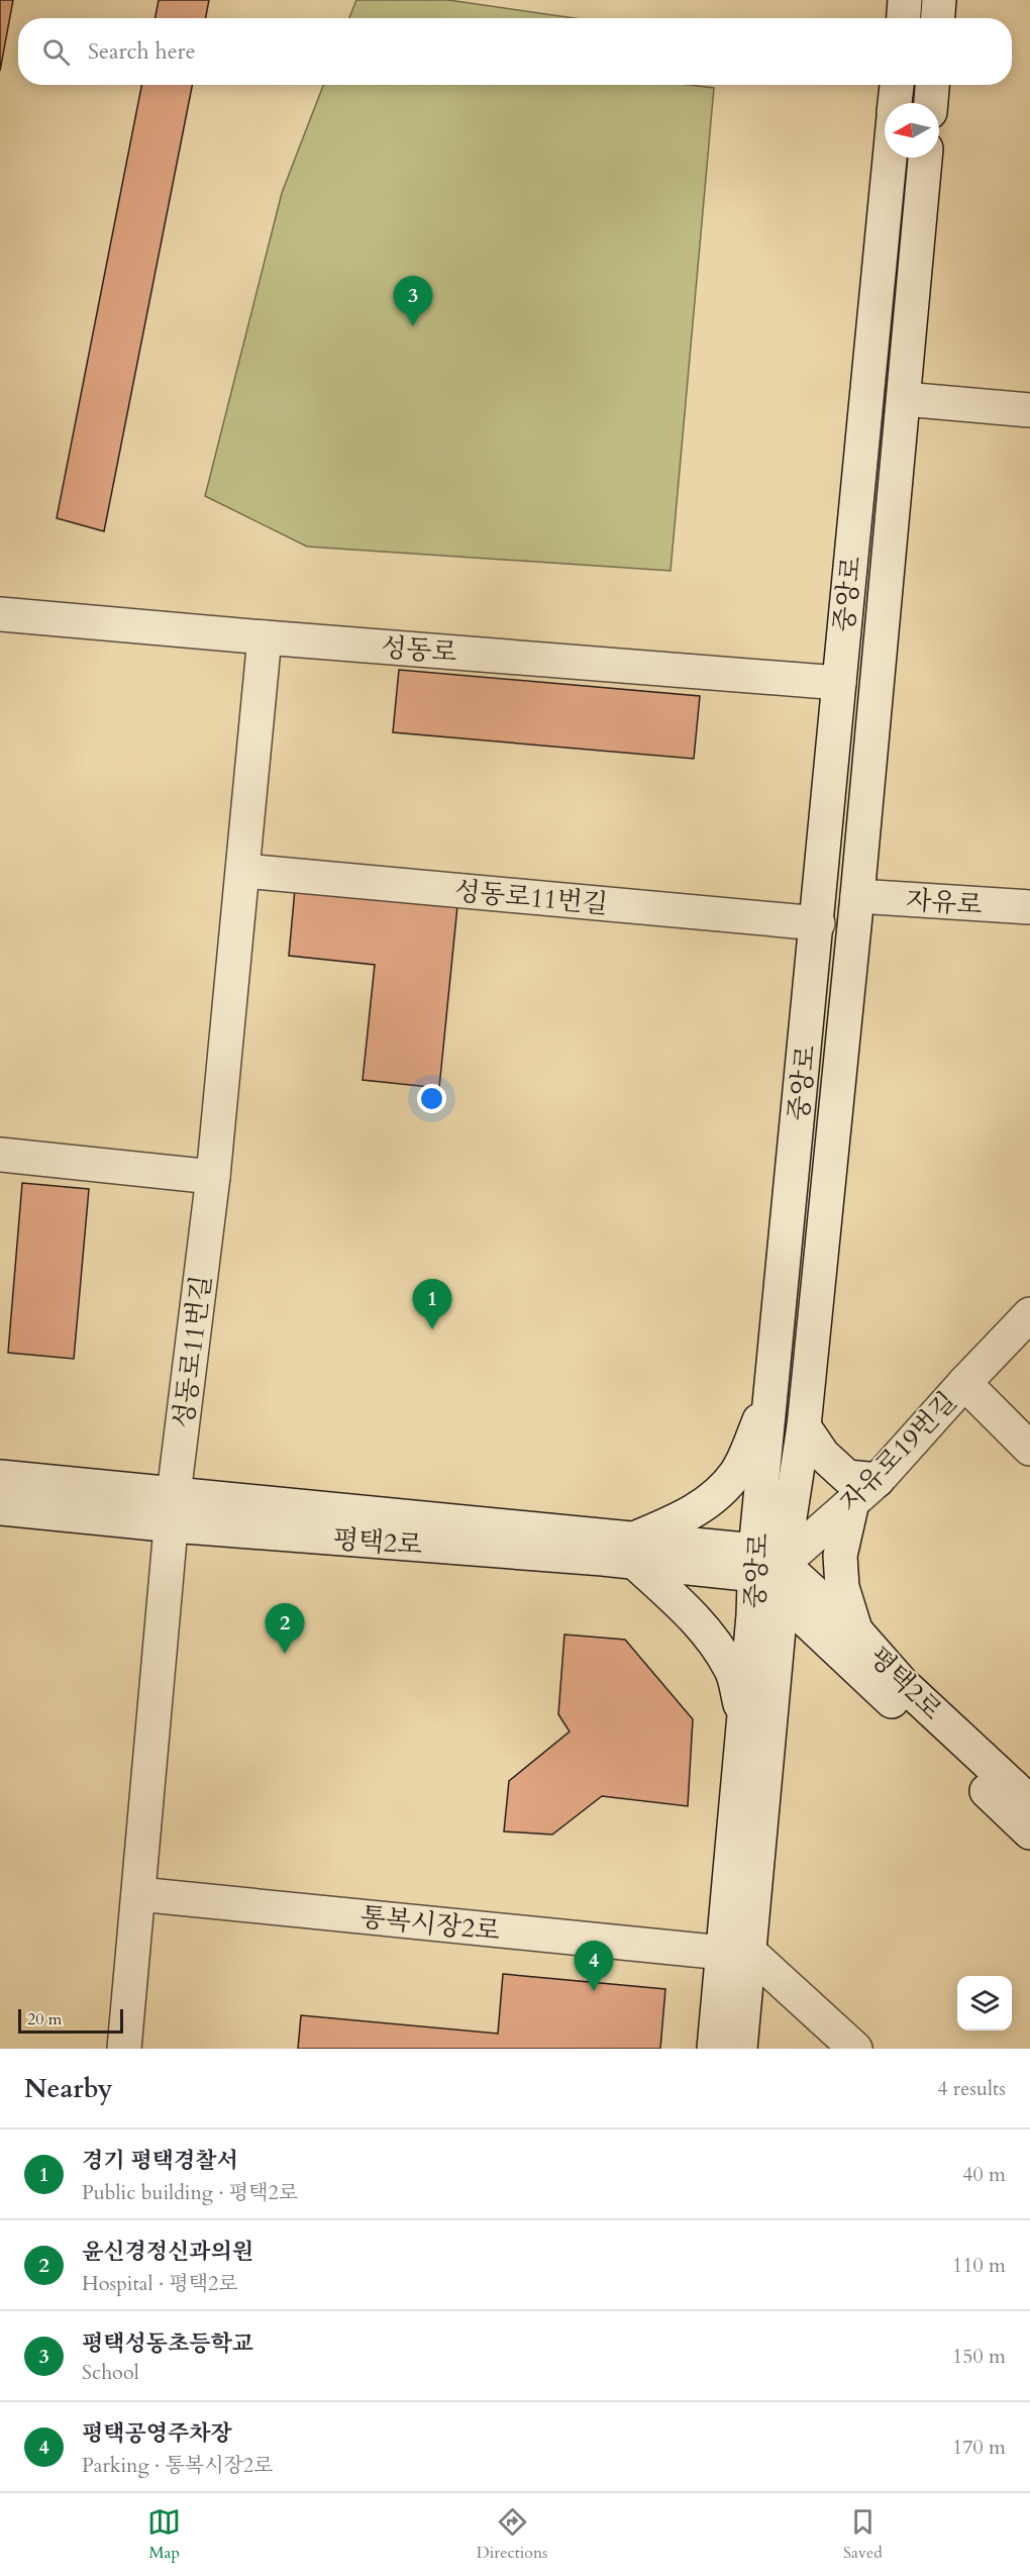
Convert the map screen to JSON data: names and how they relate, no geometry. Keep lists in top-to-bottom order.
{
  "streets": {
    "street": [
      "중앙로",
      "성동로",
      "성동로11번길",
      "자유로",
      "자유로19번길",
      "평택2로",
      "통복시장2로"
    ]
  },
  "crossings": [
    ["중앙로", "성동로"],
    ["중앙로", "성동로11번길"],
    ["중앙로", "자유로"],
    ["중앙로", "자유로19번길"],
    ["중앙로", "평택2로"],
    ["중앙로", "통복시장2로"],
    ["성동로", "성동로11번길"],
    ["성동로11번길", "평택2로"],
    ["자유로19번길", "평택2로"]
  ],
  "scale_bar": "20 m",
  "north": "left",
  "page": {
    "search": "Search here",
    "pins": [
      "3",
      "1",
      "2",
      "4"
    ],
    "scale": "20 m",
    "heading": ["Nearby", "4 results"],
    "list": [
      {
        "mark": "1",
        "name": "경기 평택경찰서",
        "note": "Public building · 평택2로",
        "value": "40 m"
      },
      {
        "mark": "2",
        "name": "윤신경정신과의원",
        "note": "Hospital · 평택2로",
        "value": "110 m"
      },
      {
        "mark": "3",
        "name": "평택성동초등학교",
        "note": "School",
        "value": "150 m"
      },
      {
        "mark": "4",
        "name": "평택공영주차장",
        "note": "Parking · 통복시장2로",
        "value": "170 m"
      }
    ],
    "nav": ["Map", "Directions", "Saved"]
  }
}
